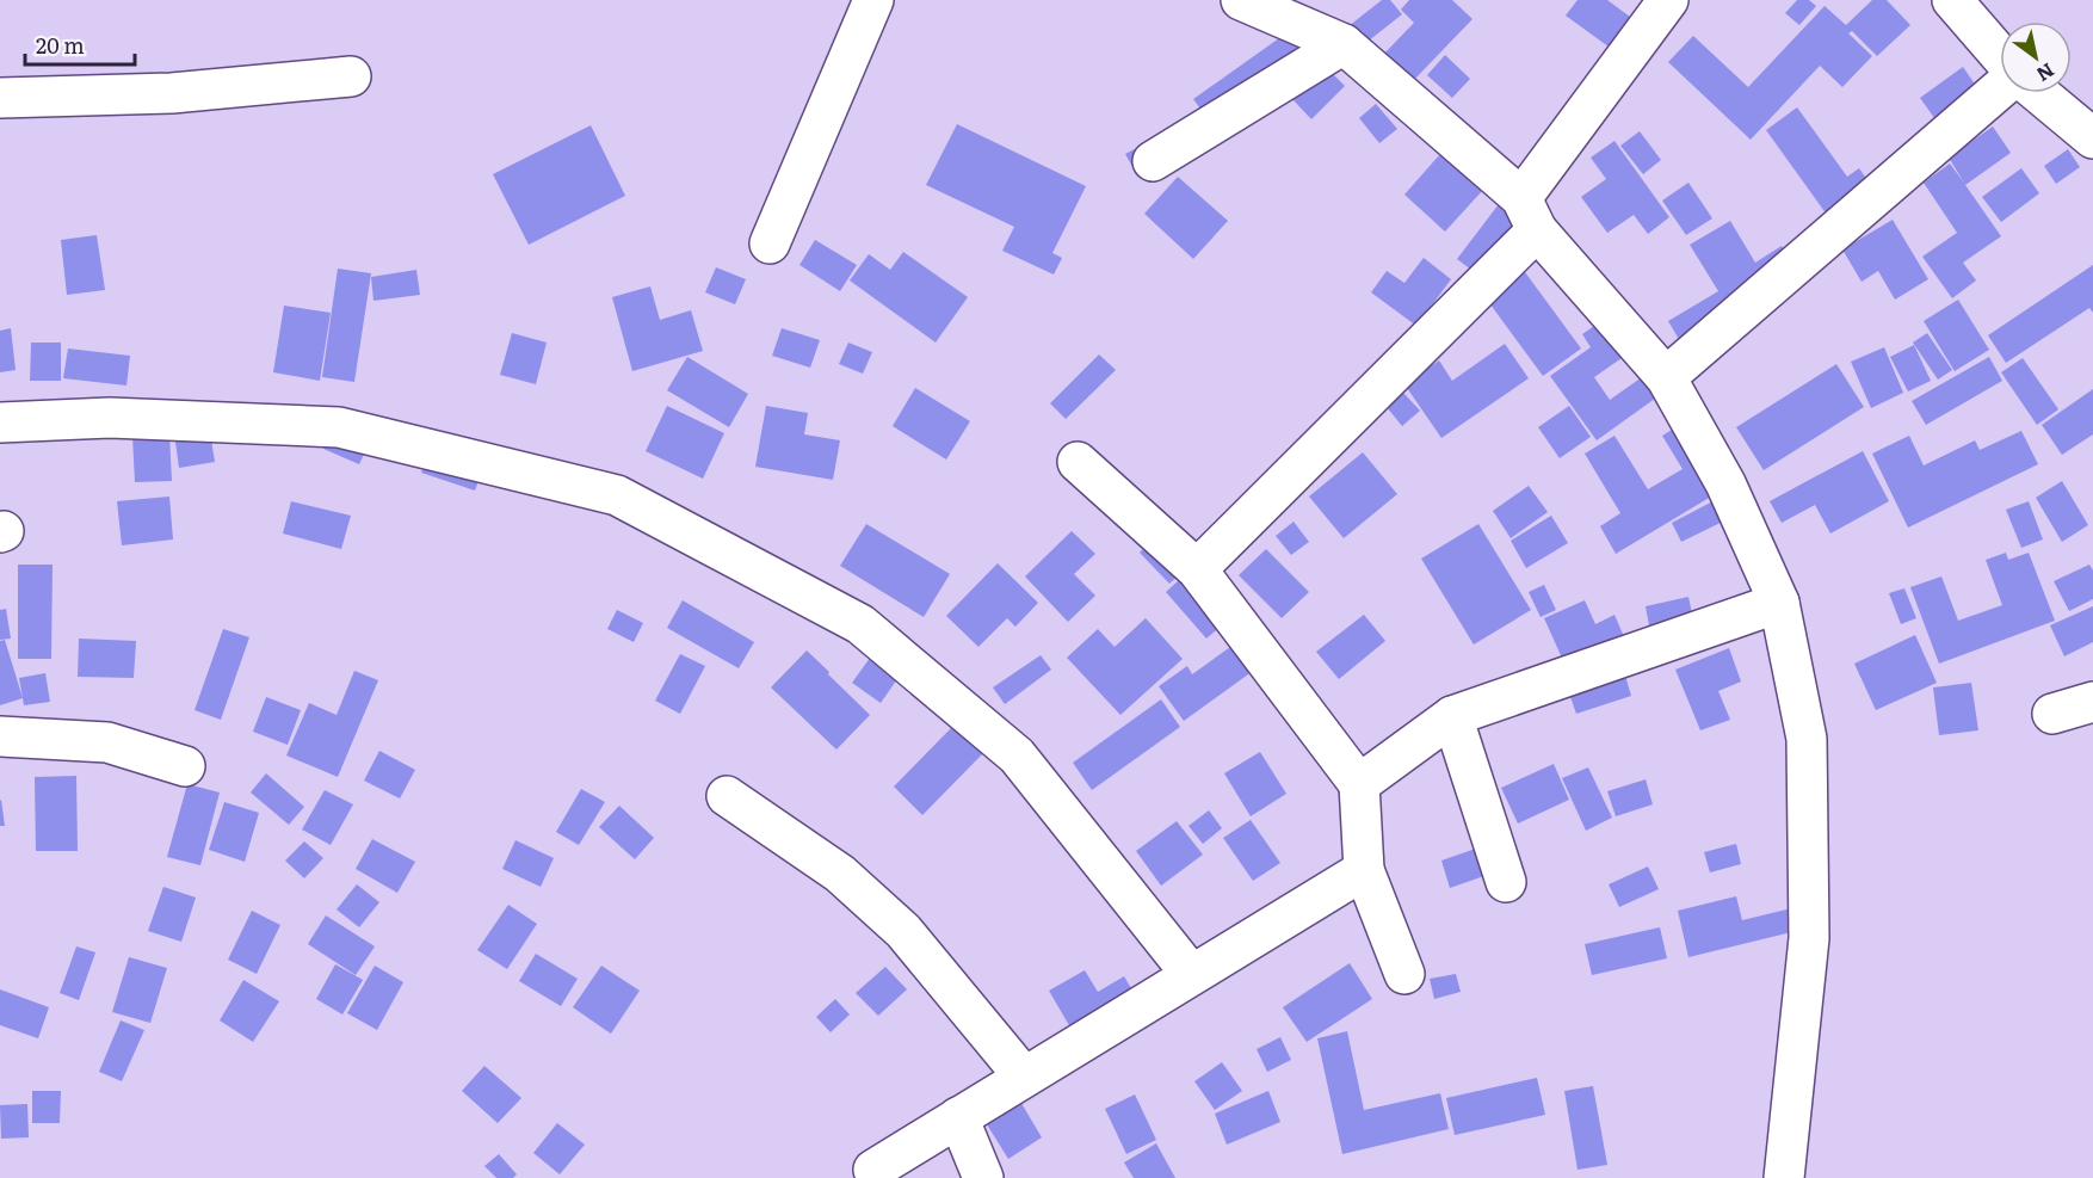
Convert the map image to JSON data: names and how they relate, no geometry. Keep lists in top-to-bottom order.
{
  "scale_bar": "20 m",
  "north": "bottom right"
}
